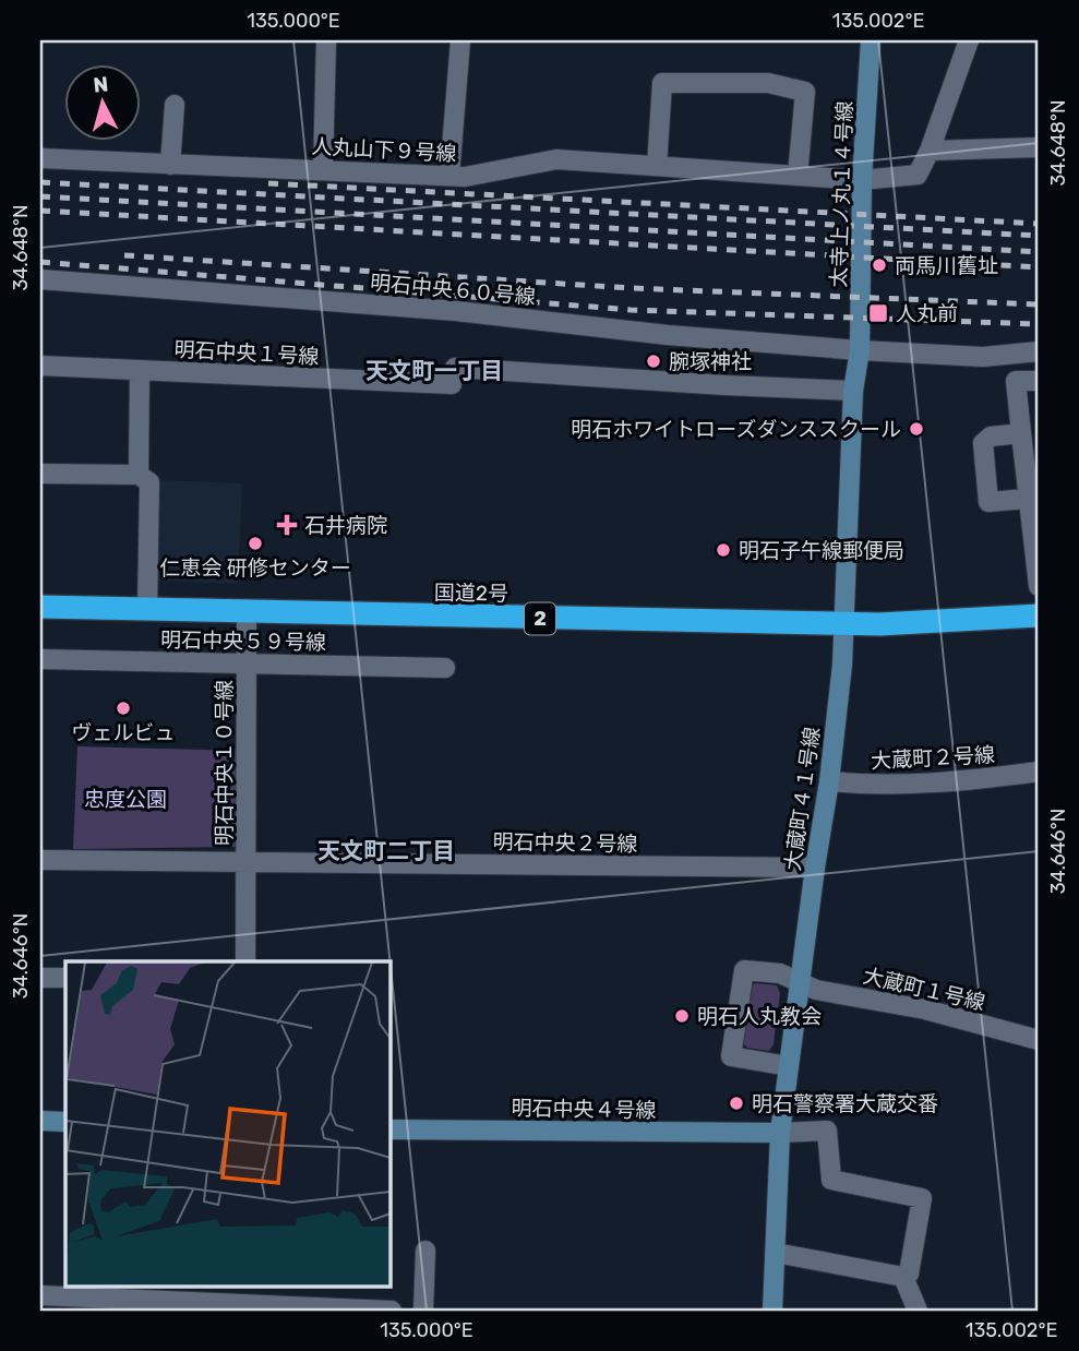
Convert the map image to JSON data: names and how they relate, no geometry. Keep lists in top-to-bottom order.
{
  "streets": {
    "highway": ["国道2号", "2"],
    "street": [
      "人丸山下９号線",
      "太寺上ノ丸１４号線",
      "明石中央６０号線",
      "明石中央１号線",
      "明石中央５９号線",
      "大蔵町２号線",
      "明石中央１０号線",
      "大蔵町４１号線",
      "明石中央２号線",
      "大蔵町１号線",
      "明石中央４号線"
    ]
  },
  "crossings": [
    ["人丸山下９号線", "太寺上ノ丸１４号線"],
    ["太寺上ノ丸１４号線", "明石中央６０号線"],
    ["太寺上ノ丸１４号線", "明石中央１号線"],
    ["太寺上ノ丸１４号線", "大蔵町４１号線"],
    ["明石中央１号線", "大蔵町４１号線"],
    ["国道2号", "明石中央１０号線"],
    ["国道2号", "大蔵町４１号線"],
    ["明石中央５９号線", "明石中央１０号線"],
    ["大蔵町２号線", "大蔵町４１号線"],
    ["明石中央１０号線", "明石中央２号線"],
    ["大蔵町４１号線", "明石中央２号線"],
    ["大蔵町４１号線", "大蔵町１号線"],
    ["大蔵町４１号線", "明石中央４号線"]
  ],
  "districts": ["天文町一丁目", "天文町二丁目"],
  "parks": ["忠度公園"],
  "places": {
    "other": [
      "両馬川舊址",
      "腕塚神社",
      "明石ホワイトローズダンススクール",
      "仁恵会 研修センター",
      "明石子午線郵便局",
      "ヴェルビュ",
      "明石人丸教会",
      "明石警察署大蔵交番"
    ],
    "transit": ["人丸前"],
    "health": ["石井病院"]
  },
  "north": "top",
  "coordinates": [
    "135.000°E",
    "135.002°E",
    "34.648°N",
    "34.646°N"
  ]
}
